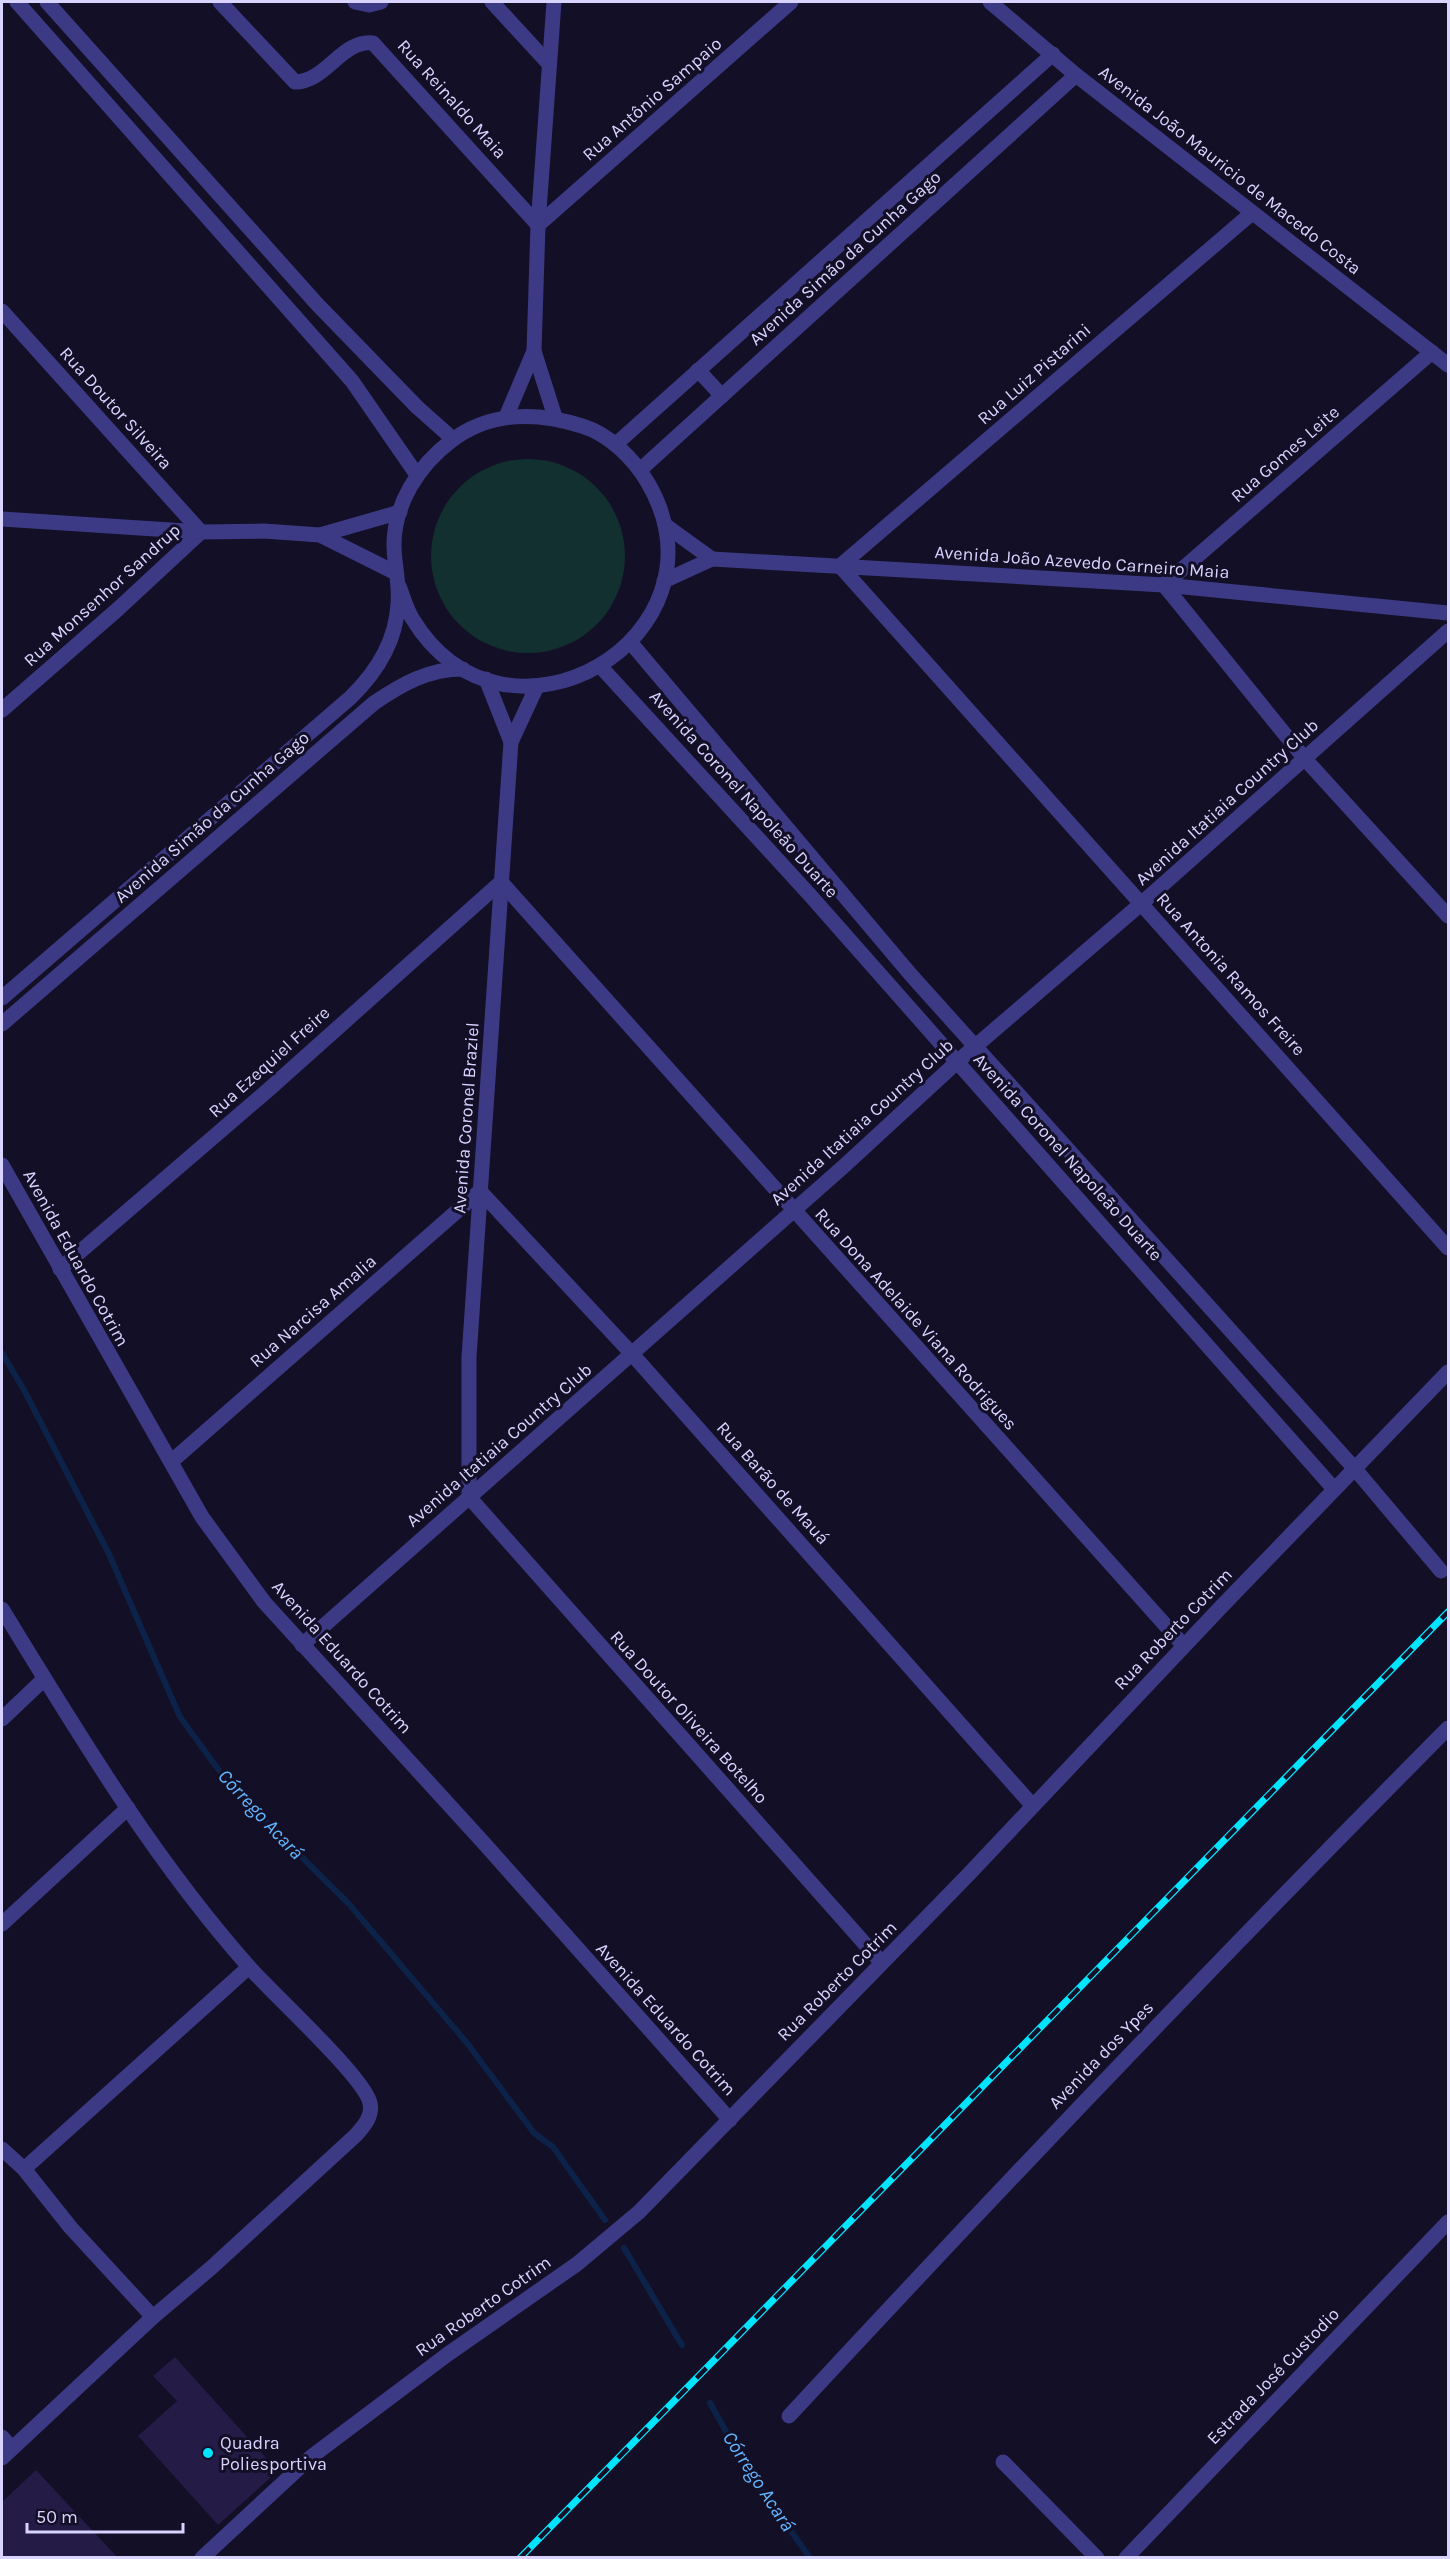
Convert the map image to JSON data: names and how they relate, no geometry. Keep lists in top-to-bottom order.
{
  "streets": {
    "street": [
      "Rua Reinaldo Maia",
      "Rua Antônio Sampaio",
      "Avenida João Mauricio de Macedo Costa",
      "Avenida Simão da Cunha Gago",
      "Rua Luiz Pistarini",
      "Rua Doutor Silveira",
      "Rua Gomes Leite",
      "Avenida João Azevedo Carneiro Maia",
      "Rua Monsenhor Sandrup",
      "Avenida Coronel Napoleão Duarte",
      "Avenida Itatiaia Country Club",
      "Rua Antonia Ramos Freire",
      "Rua Ezequiel Freire",
      "Avenida Coronel Braziel",
      "Avenida Eduardo Cotrim",
      "Rua Narcisa Amalia",
      "Rua Dona Adelaide Viana Rodrigues",
      "Rua Barão de Mauá",
      "Rua Roberto Cotrim",
      "Rua Doutor Oliveira Botelho",
      "Avenida dos Ypes",
      "Estrada José Custodio"
    ]
  },
  "crossings": [
    ["Rua Reinaldo Maia", "Rua Antônio Sampaio"],
    ["Avenida João Mauricio de Macedo Costa", "Avenida Simão da Cunha Gago"],
    ["Avenida João Mauricio de Macedo Costa", "Rua Luiz Pistarini"],
    ["Avenida João Mauricio de Macedo Costa", "Rua Gomes Leite"],
    ["Rua Luiz Pistarini", "Avenida João Azevedo Carneiro Maia"],
    ["Rua Luiz Pistarini", "Rua Antonia Ramos Freire"],
    ["Rua Doutor Silveira", "Rua Monsenhor Sandrup"],
    ["Rua Gomes Leite", "Avenida João Azevedo Carneiro Maia"],
    ["Avenida João Azevedo Carneiro Maia", "Rua Antonia Ramos Freire"],
    ["Avenida Coronel Napoleão Duarte", "Avenida Itatiaia Country Club"],
    ["Avenida Coronel Napoleão Duarte", "Rua Roberto Cotrim"],
    ["Avenida Itatiaia Country Club", "Rua Antonia Ramos Freire"],
    ["Avenida Itatiaia Country Club", "Avenida Coronel Braziel"],
    ["Avenida Itatiaia Country Club", "Avenida Eduardo Cotrim"],
    ["Avenida Itatiaia Country Club", "Rua Dona Adelaide Viana Rodrigues"],
    ["Avenida Itatiaia Country Club", "Rua Barão de Mauá"],
    ["Avenida Itatiaia Country Club", "Rua Doutor Oliveira Botelho"],
    ["Rua Ezequiel Freire", "Avenida Coronel Braziel"],
    ["Rua Ezequiel Freire", "Avenida Eduardo Cotrim"],
    ["Rua Ezequiel Freire", "Rua Dona Adelaide Viana Rodrigues"],
    ["Avenida Coronel Braziel", "Rua Narcisa Amalia"],
    ["Avenida Coronel Braziel", "Rua Dona Adelaide Viana Rodrigues"],
    ["Avenida Coronel Braziel", "Rua Barão de Mauá"],
    ["Avenida Coronel Braziel", "Rua Doutor Oliveira Botelho"],
    ["Avenida Eduardo Cotrim", "Rua Narcisa Amalia"],
    ["Avenida Eduardo Cotrim", "Rua Roberto Cotrim"],
    ["Rua Narcisa Amalia", "Rua Barão de Mauá"],
    ["Rua Dona Adelaide Viana Rodrigues", "Rua Roberto Cotrim"],
    ["Rua Barão de Mauá", "Rua Roberto Cotrim"],
    ["Rua Roberto Cotrim", "Rua Doutor Oliveira Botelho"]
  ],
  "water": ["Córrego Acará"],
  "places": ["Quadra Poliesportiva"],
  "scale_bar": "50 m"
}
